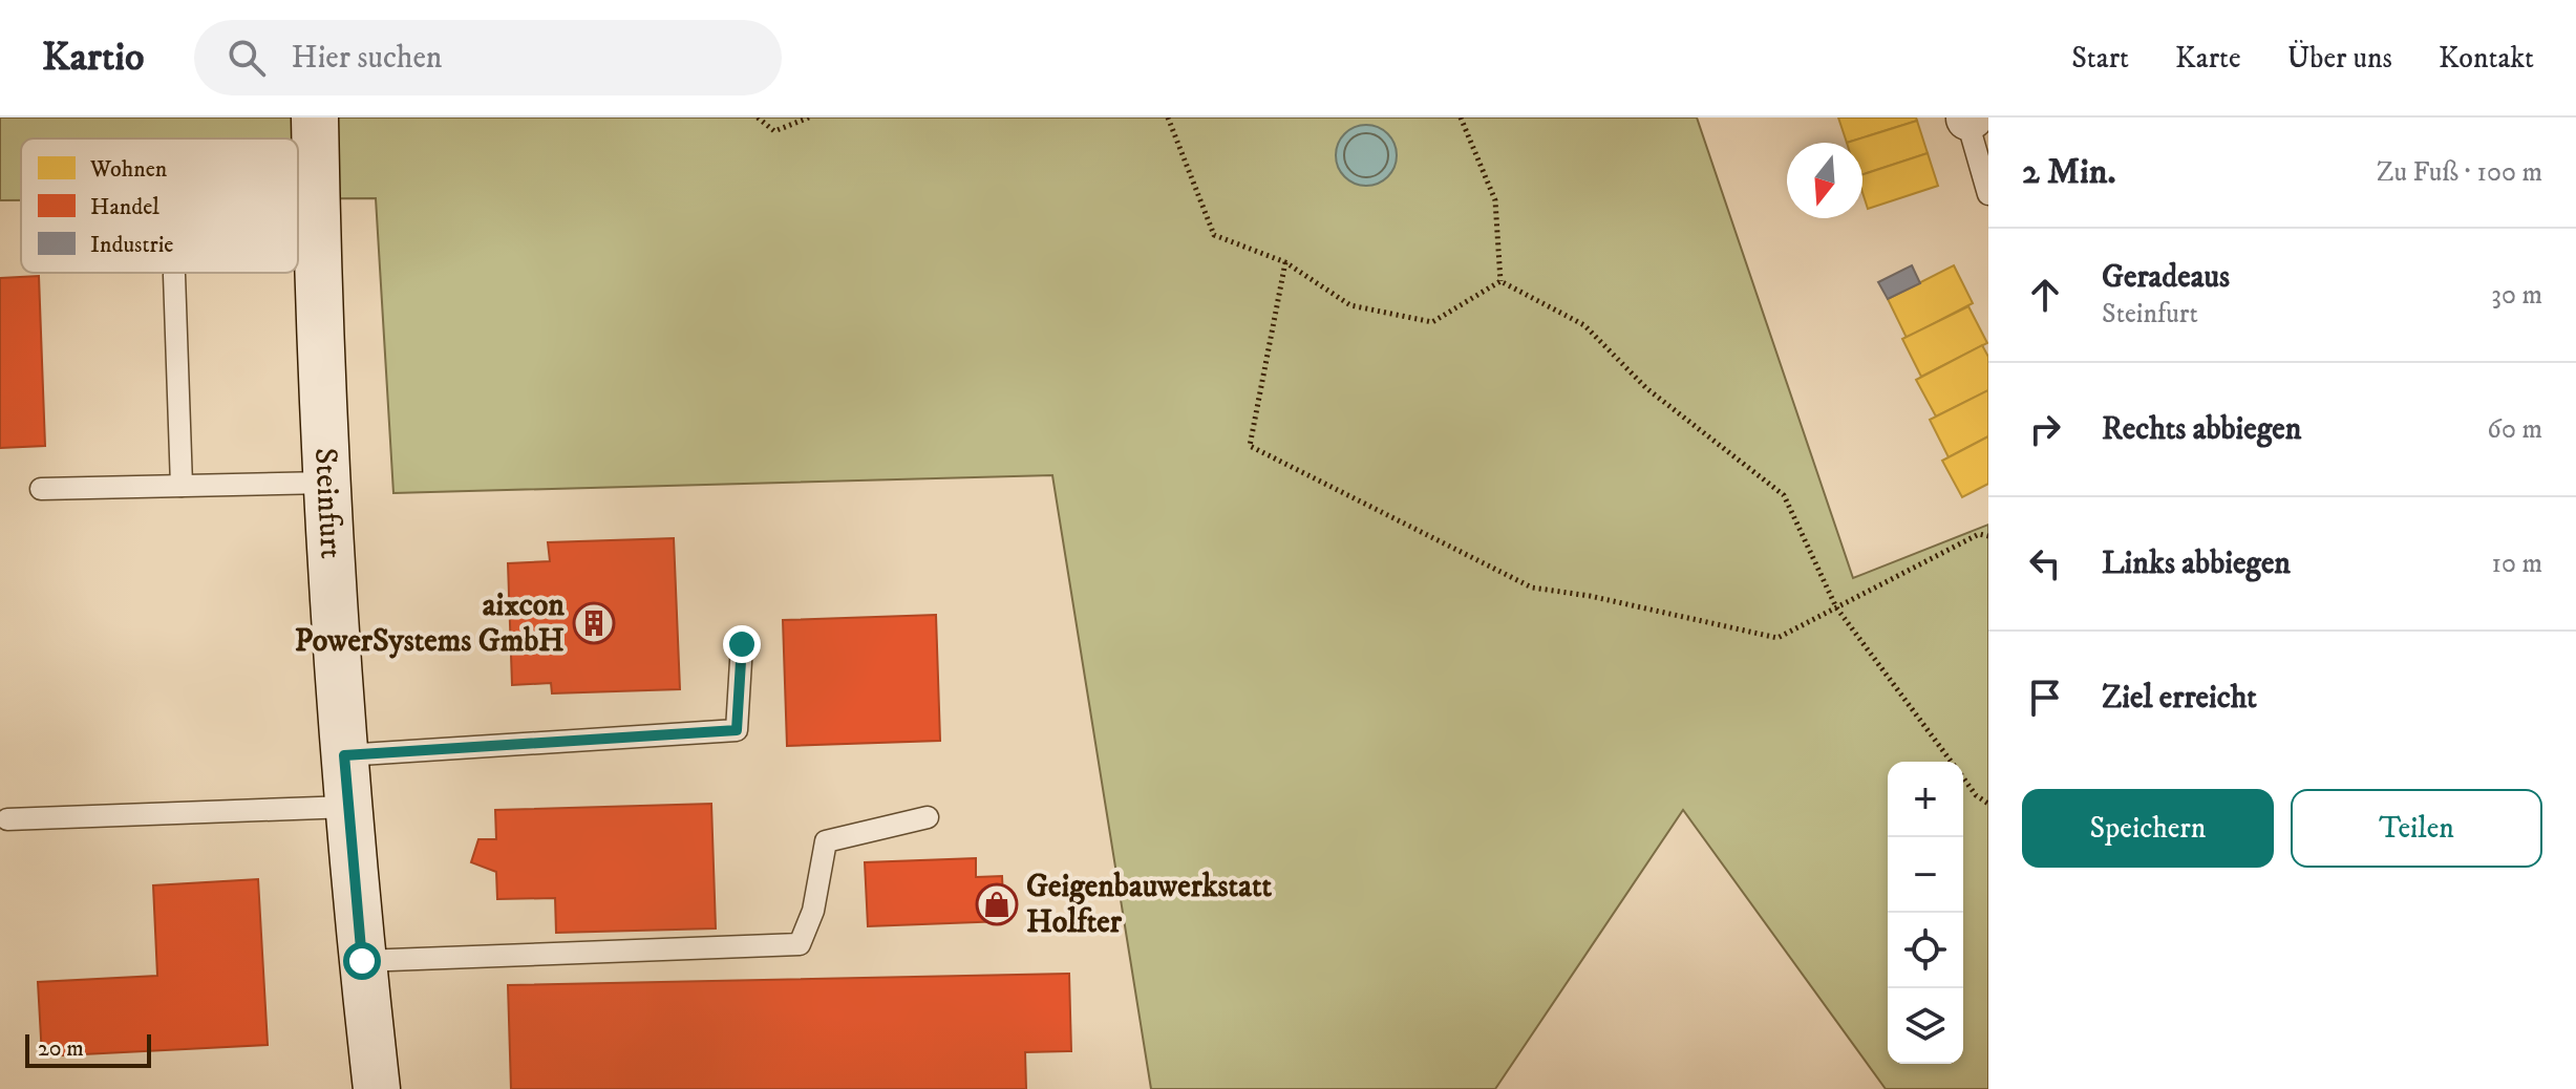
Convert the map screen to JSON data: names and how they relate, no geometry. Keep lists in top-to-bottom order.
{
  "streets": {
    "street": ["Steinfurt"]
  },
  "places": {
    "building": ["aixcon PowerSystems GmbH"],
    "shop": ["Geigenbauwerkstatt Holfter"]
  },
  "legend": ["Wohnen", "Handel", "Industrie"],
  "scale_bar": "20 m",
  "north": "bottom",
  "page": {
    "header": "Kartio",
    "search": "Hier suchen",
    "nav": [
      "Start",
      "Karte",
      "Über uns",
      "Kontakt"
    ],
    "heading": ["2 Min.", "Zu Fuß · 100 m"],
    "list": [
      ["Geradeaus", "Steinfurt", "30 m"],
      ["Rechts abbiegen", "60 m"],
      ["Links abbiegen", "10 m"],
      "Ziel erreicht"
    ],
    "map_buttons": ["+", "−"],
    "buttons": ["Speichern", "Teilen"],
    "scale": "20 m"
  }
}
